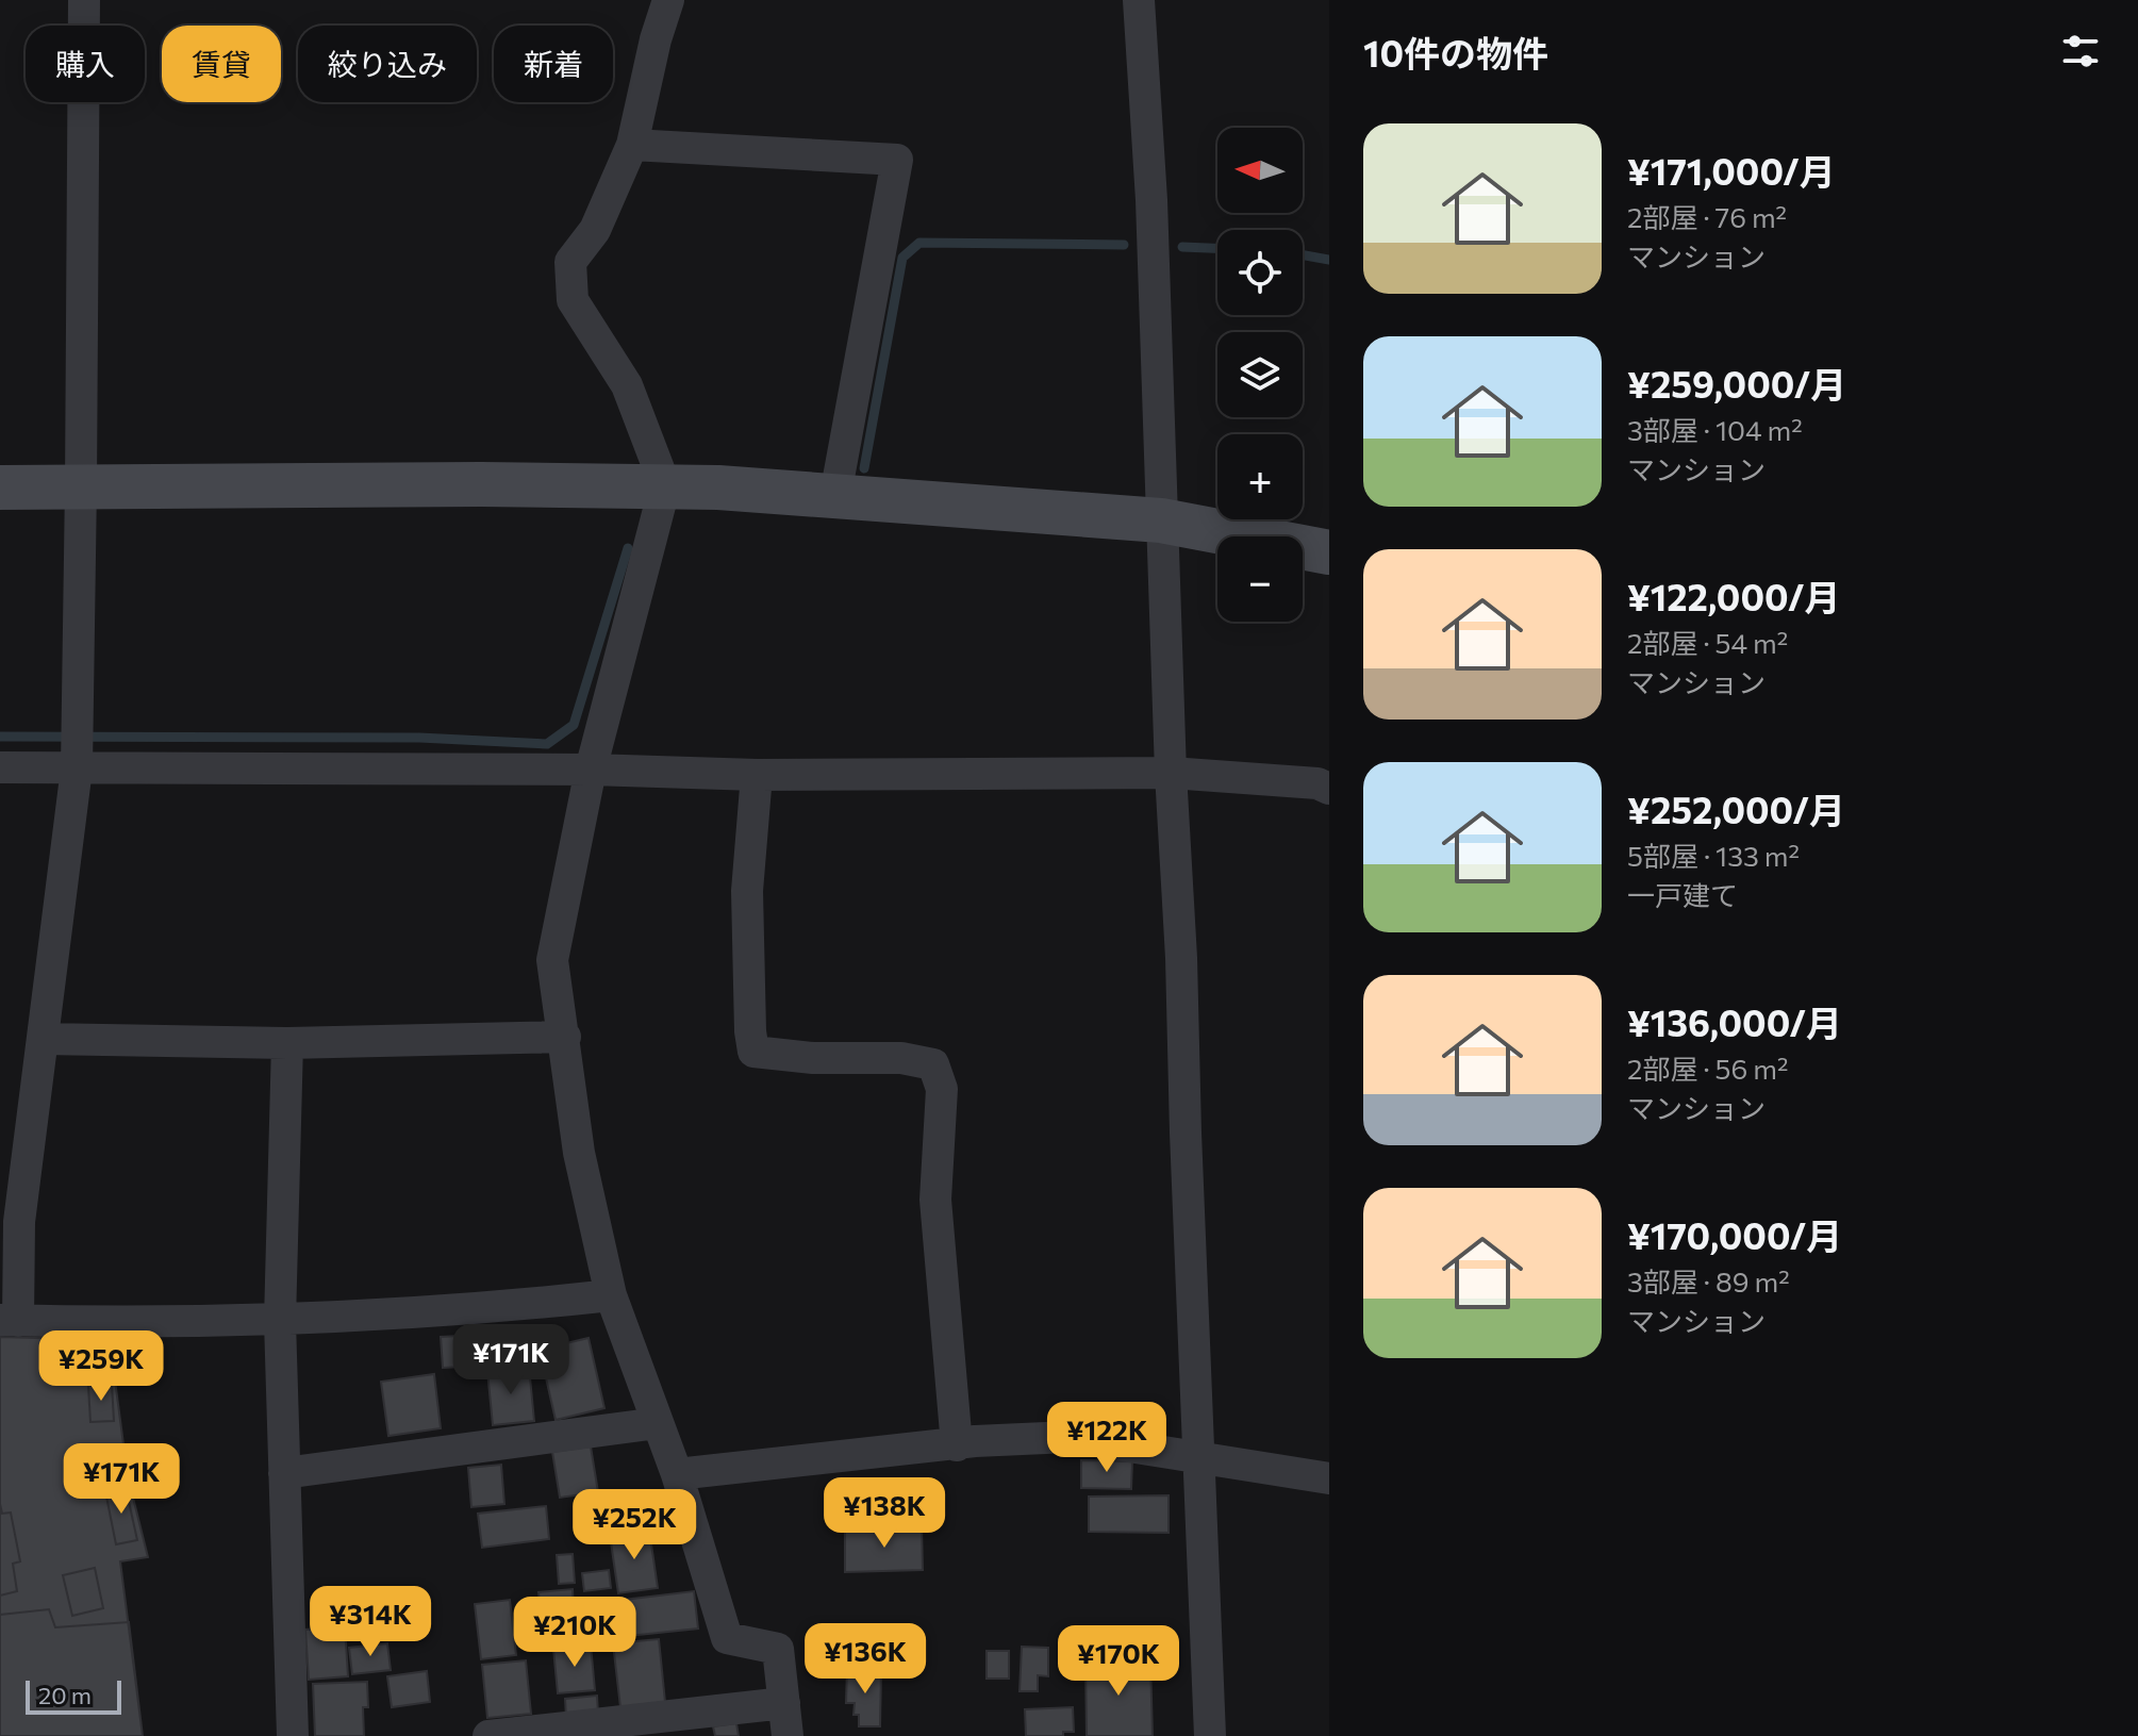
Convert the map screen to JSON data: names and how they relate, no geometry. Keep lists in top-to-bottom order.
{
  "scale_bar": "20 m",
  "north": "left",
  "page": {
    "heading": "10件の物件",
    "chip": [
      "購入",
      "賃貸",
      "絞り込み",
      "新着"
    ],
    "list": [
      {
        "name": "¥171,000/月",
        "note": "2部屋 · 76 m² · マンション"
      },
      {
        "name": "¥259,000/月",
        "note": "3部屋 · 104 m² · マンション"
      },
      {
        "name": "¥122,000/月",
        "note": "2部屋 · 54 m² · マンション"
      },
      {
        "name": "¥252,000/月",
        "note": "5部屋 · 133 m² · 一戸建て"
      },
      {
        "name": "¥136,000/月",
        "note": "2部屋 · 56 m² · マンション"
      },
      {
        "name": "¥170,000/月",
        "note": "3部屋 · 89 m² · マンション"
      }
    ],
    "map_buttons": ["+", "−"],
    "price": [
      "¥171K",
      "¥259K",
      "¥122K",
      "¥171K",
      "¥138K",
      "¥252K",
      "¥314K",
      "¥210K",
      "¥136K",
      "¥170K"
    ],
    "scale": "20 m"
  }
}
